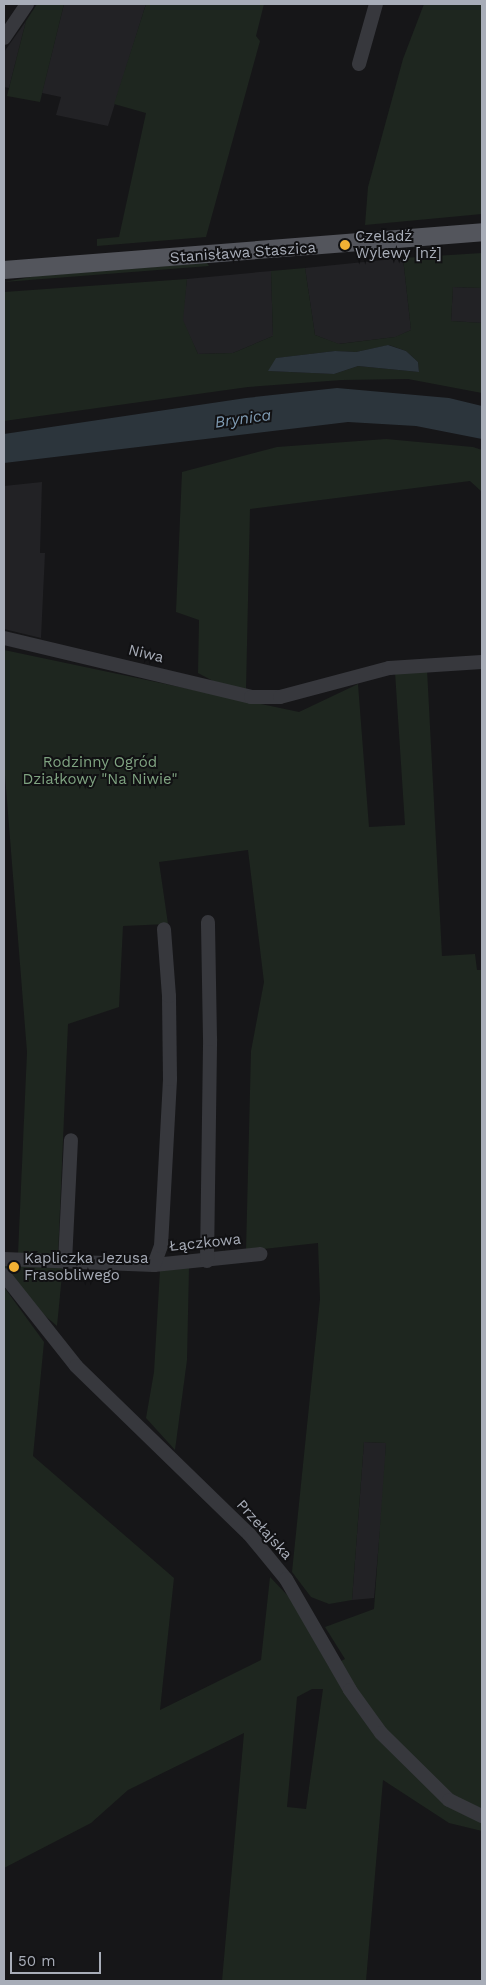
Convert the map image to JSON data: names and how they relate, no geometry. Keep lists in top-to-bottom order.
{
  "streets": {
    "main road": ["Stanisława Staszica"],
    "street": ["Niwa", "Łączkowa", "Przełajska"]
  },
  "water": ["Brynica"],
  "parks": ["Rodzinny Ogród Działkowy \"Na Niwie\""],
  "places": ["Czeladź Wylewy [nż]", "Kapliczka Jezusa Frasobliwego"],
  "scale_bar": "50 m"
}
